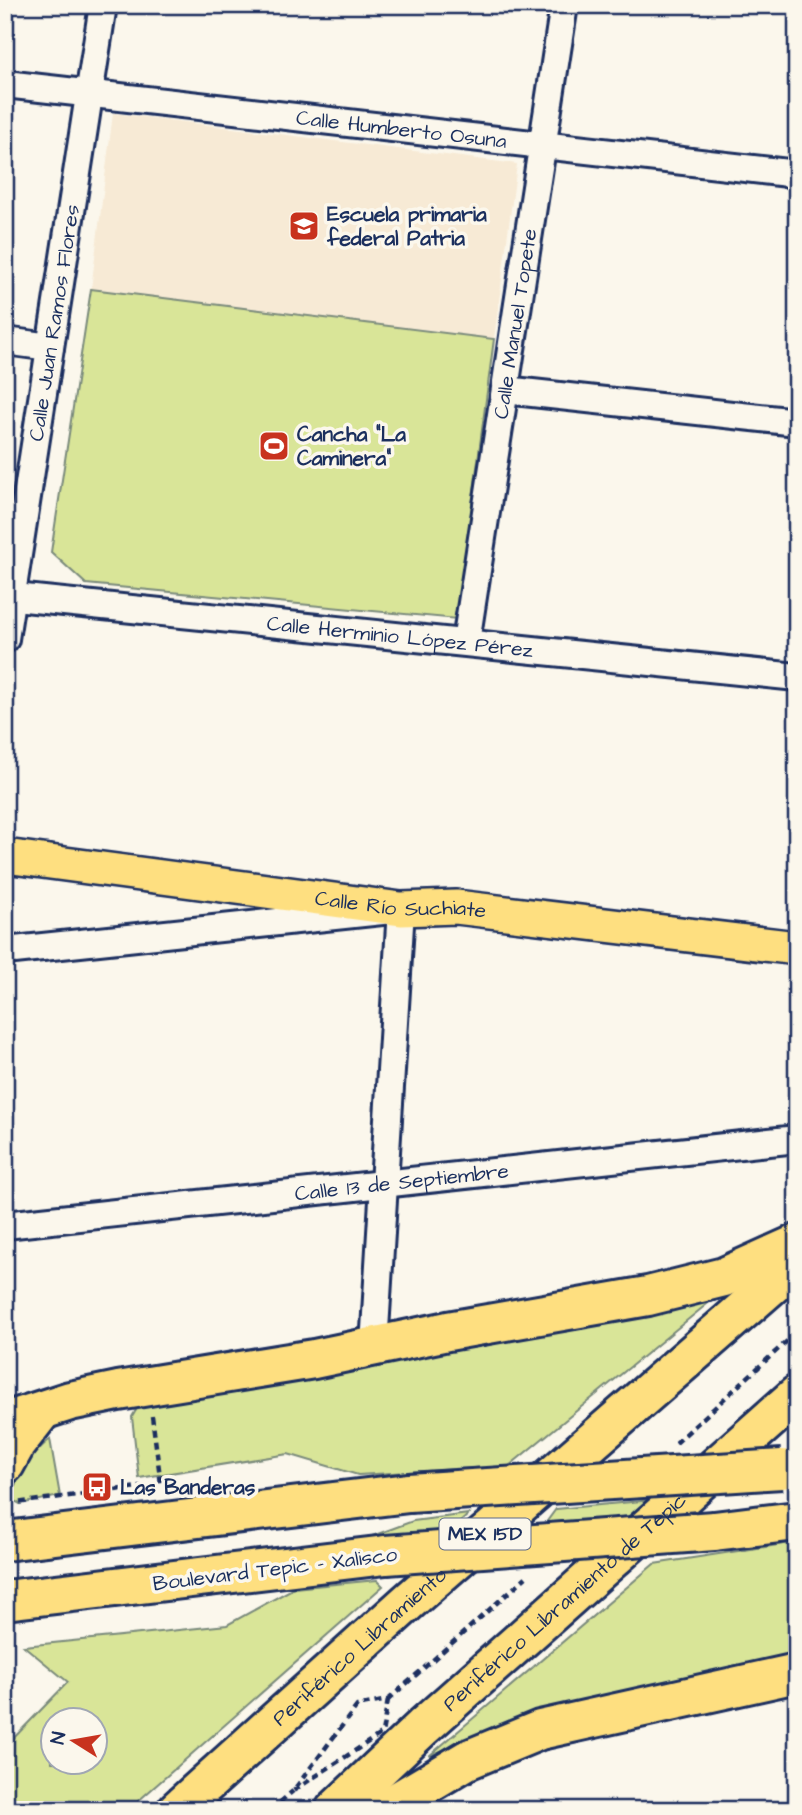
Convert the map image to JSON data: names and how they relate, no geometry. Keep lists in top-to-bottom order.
{
  "streets": {
    "highway": [
      "MEX 15D",
      "Boulevard Tepic - Xalisco",
      "Periférico Libramiento de Tepic",
      "Periférico Libramiento"
    ],
    "main road": ["Calle Río Suchiate"],
    "street": [
      "Calle Humberto Osuna",
      "Calle Juan Ramos Flores",
      "Calle Manuel Topete",
      "Calle Herminio López Pérez",
      "Calle 13 de Septiembre"
    ]
  },
  "crossings": [
    ["Calle Humberto Osuna", "Calle Juan Ramos Flores"],
    ["Calle Humberto Osuna", "Calle Manuel Topete"],
    ["Calle Juan Ramos Flores", "Calle Herminio López Pérez"],
    ["Calle Manuel Topete", "Calle Herminio López Pérez"]
  ],
  "places": {
    "school or university": ["Escuela primaria federal Patria"],
    "sports": ["Cancha \"La Caminera\""],
    "bus stop": ["Las Banderas"]
  },
  "north": "left"
}
